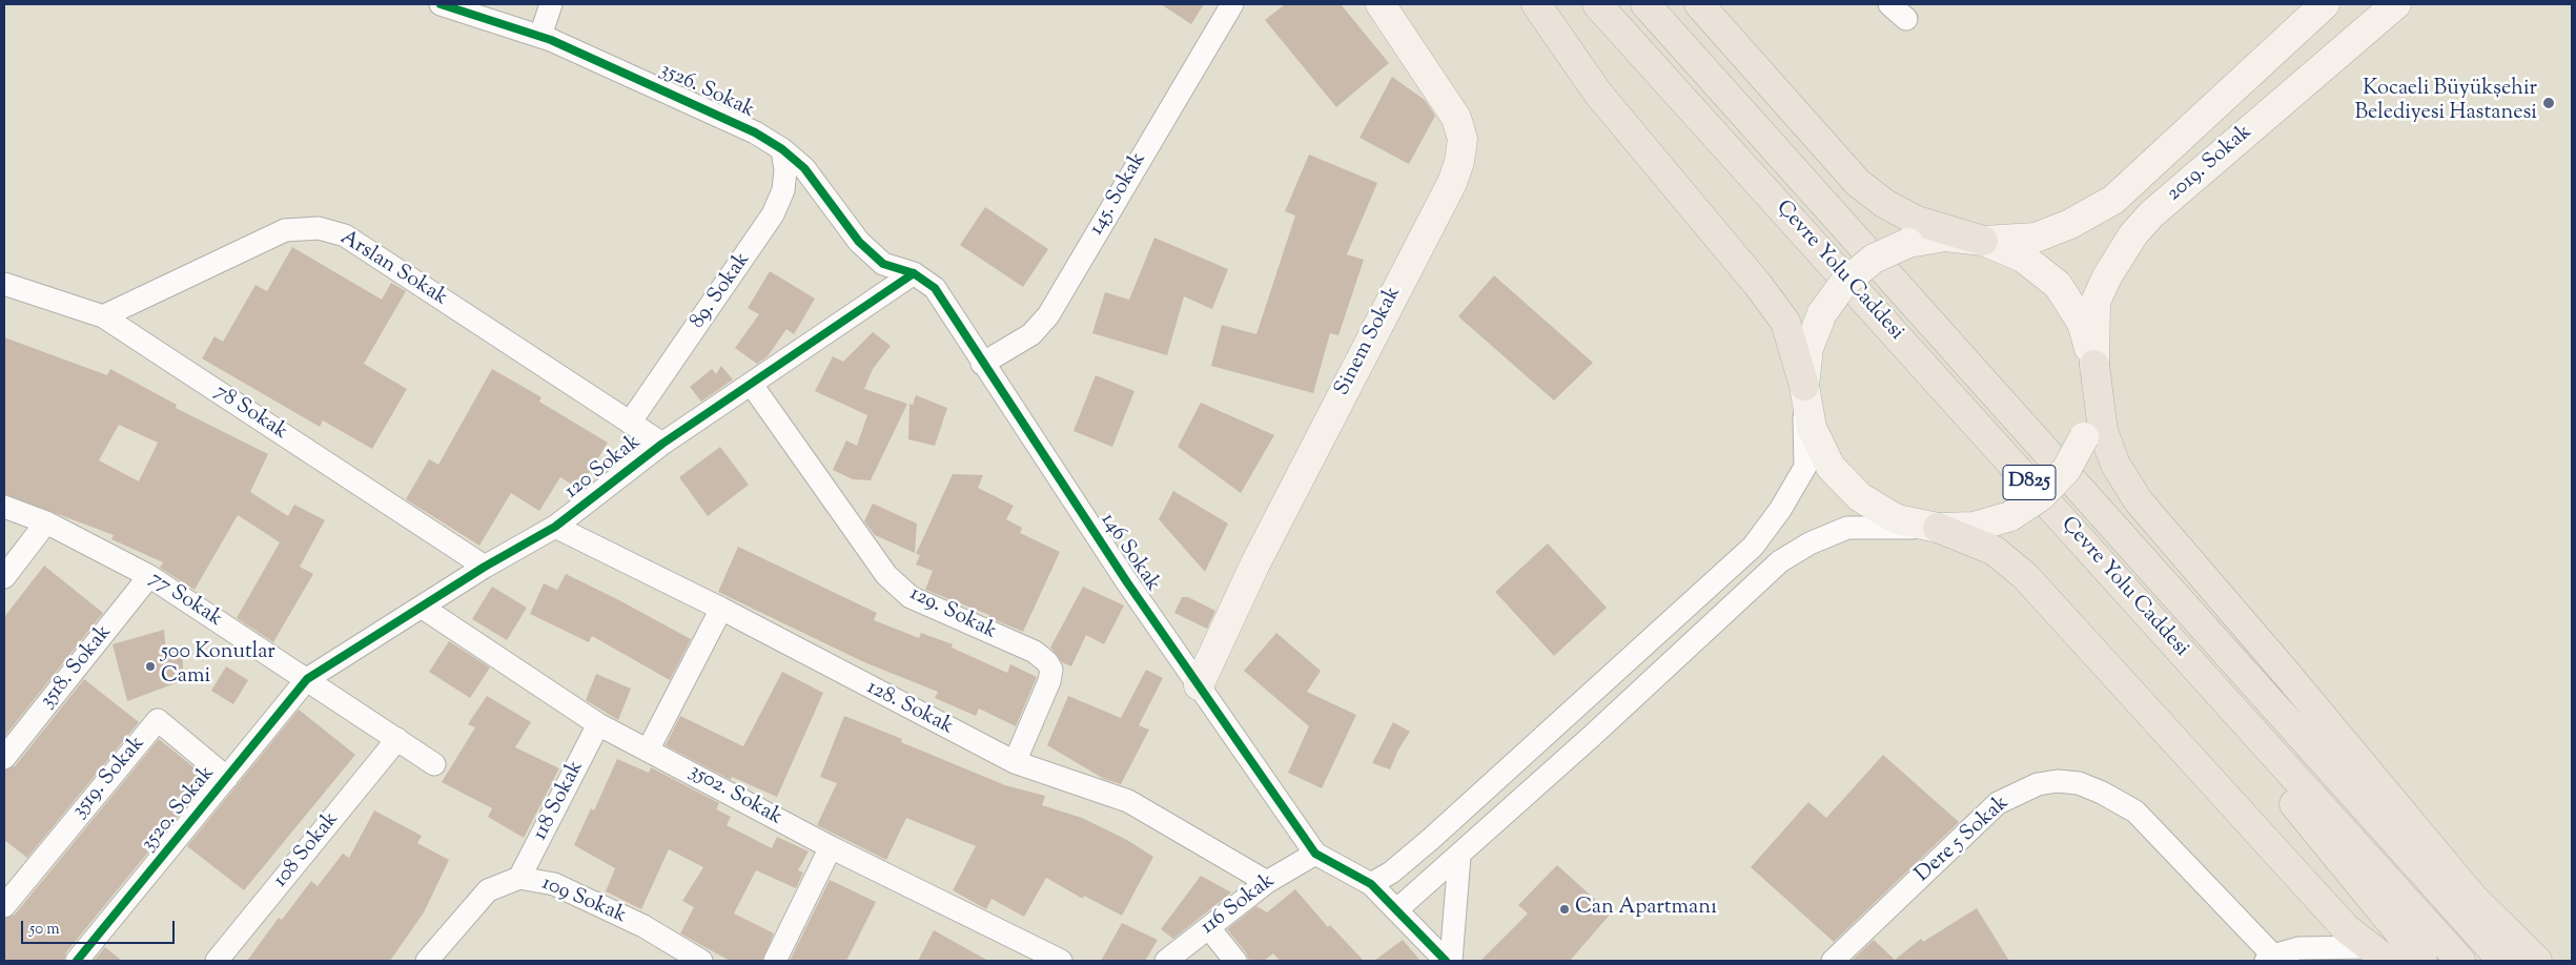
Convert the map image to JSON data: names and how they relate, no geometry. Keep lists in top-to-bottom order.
{
  "streets": {
    "highway": ["Çevre Yolu Caddesi", "D825"],
    "street": [
      "3526. Sokak",
      "2019. Sokak",
      "145. Sokak",
      "Arslan Sokak",
      "89. Sokak",
      "Sinem Sokak",
      "78 Sokak",
      "120 Sokak",
      "146 Sokak",
      "77 Sokak",
      "129. Sokak",
      "3518. Sokak",
      "128. Sokak",
      "3519. Sokak",
      "3502. Sokak",
      "118 Sokak",
      "3520. Sokak",
      "Dere 5 Sokak",
      "108 Sokak",
      "109 Sokak",
      "116 Sokak"
    ]
  },
  "crossings": [
    ["3526. Sokak", "89. Sokak"],
    ["3526. Sokak", "120 Sokak"],
    ["3526. Sokak", "146 Sokak"],
    ["145. Sokak", "146 Sokak"],
    ["Arslan Sokak", "89. Sokak"],
    ["Arslan Sokak", "78 Sokak"],
    ["Arslan Sokak", "120 Sokak"],
    ["Sinem Sokak", "146 Sokak"],
    ["78 Sokak", "120 Sokak"],
    ["120 Sokak", "146 Sokak"],
    ["120 Sokak", "77 Sokak"],
    ["120 Sokak", "129. Sokak"],
    ["120 Sokak", "128. Sokak"],
    ["120 Sokak", "3502. Sokak"],
    ["120 Sokak", "3520. Sokak"],
    ["146 Sokak", "116 Sokak"],
    ["77 Sokak", "3518. Sokak"],
    ["77 Sokak", "3520. Sokak"],
    ["77 Sokak", "108 Sokak"],
    ["129. Sokak", "128. Sokak"],
    ["128. Sokak", "116 Sokak"],
    ["3519. Sokak", "3520. Sokak"],
    ["3502. Sokak", "118 Sokak"],
    ["118 Sokak", "109 Sokak"]
  ],
  "places": ["Kocaeli Büyükşehir Belediyesi Hastanesi", "500 Konutlar Cami", "Can Apartmanı"],
  "scale_bar": "50 m"
}
